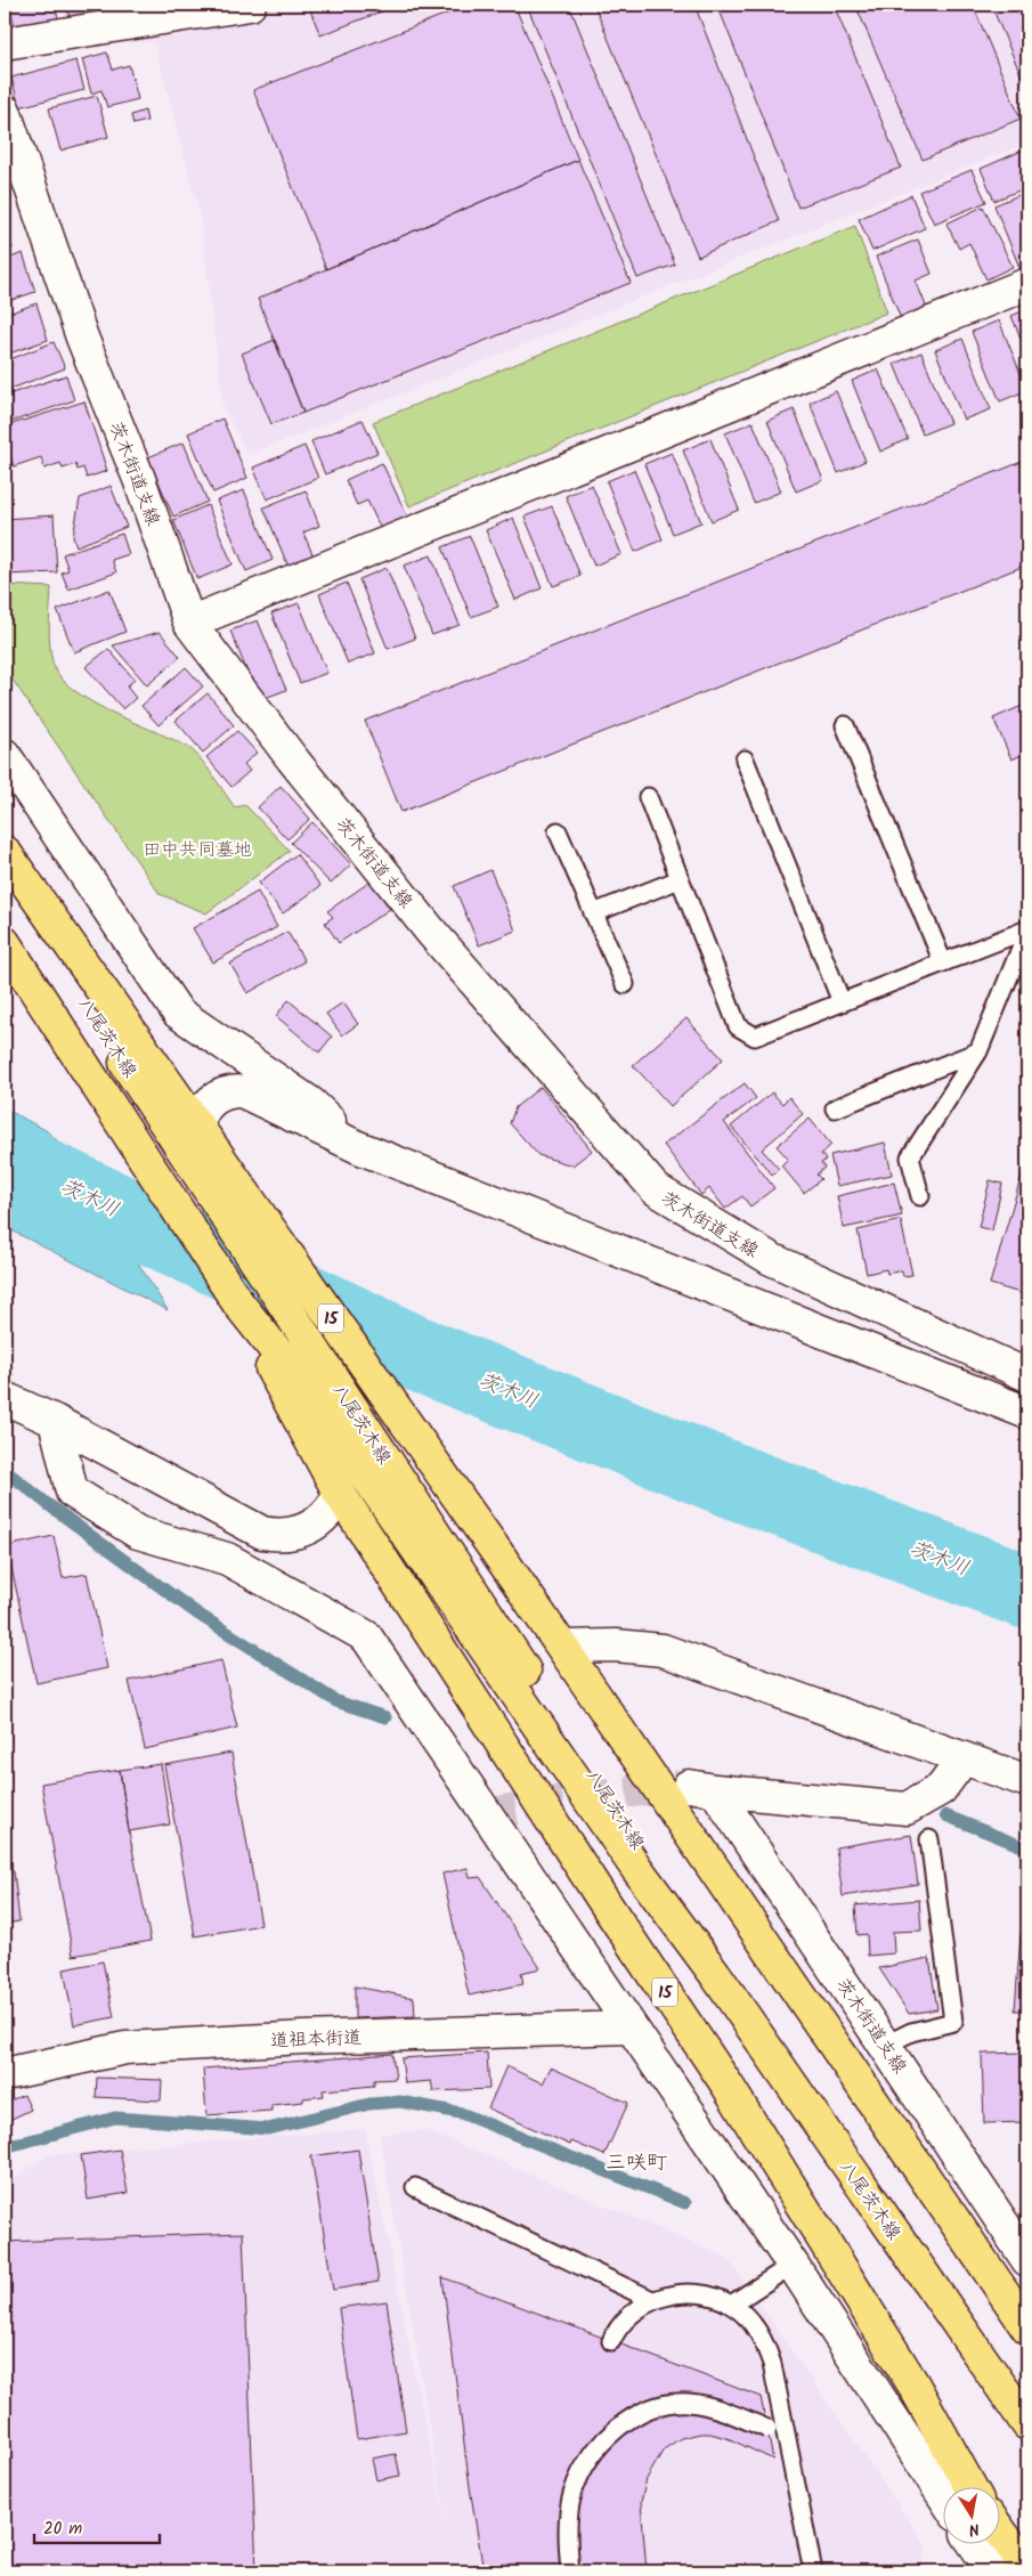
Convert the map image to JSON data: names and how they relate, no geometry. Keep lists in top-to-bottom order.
{
  "streets": {
    "main road": ["八尾茨木線", "15"],
    "street": ["茨木街道支線", "道祖本街道"]
  },
  "crossings": [
    ["八尾茨木線", "15"]
  ],
  "districts": ["三咲町"],
  "water": ["茨木川"],
  "parks": ["田中共同墓地"],
  "scale_bar": "20 m",
  "north": "bottom"
}
